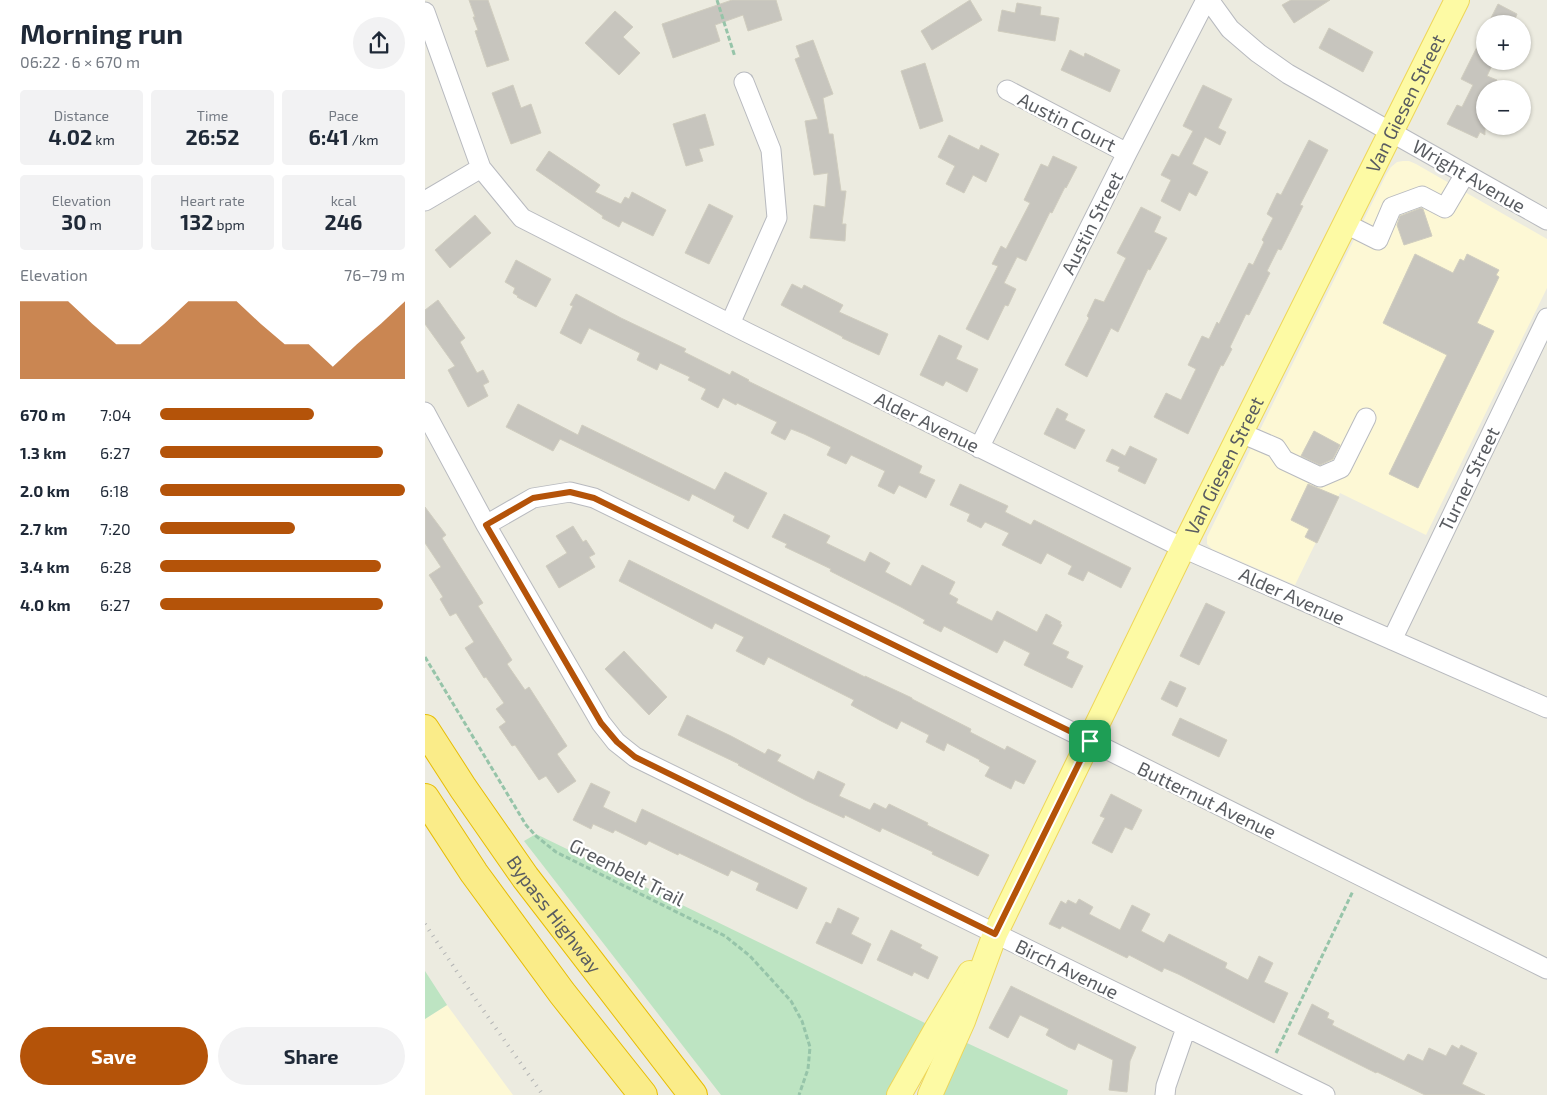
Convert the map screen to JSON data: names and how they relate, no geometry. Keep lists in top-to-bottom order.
{
  "streets": {
    "highway": ["Bypass Highway"],
    "main road": ["Van Giesen Street"],
    "street": [
      "Austin Court",
      "Wright Avenue",
      "Austin Street",
      "Alder Avenue",
      "Turner Street",
      "Butternut Avenue",
      "Birch Avenue"
    ],
    "path": ["Greenbelt Trail"]
  },
  "crossings": [
    ["Van Giesen Street", "Wright Avenue"],
    ["Van Giesen Street", "Alder Avenue"],
    ["Van Giesen Street", "Butternut Avenue"],
    ["Van Giesen Street", "Birch Avenue"],
    ["Austin Court", "Austin Street"],
    ["Wright Avenue", "Austin Street"],
    ["Austin Street", "Alder Avenue"],
    ["Alder Avenue", "Turner Street"],
    ["Butternut Avenue", "Birch Avenue"]
  ],
  "page": {
    "heading": ["Morning run", "06:22 · 6 × 670 m"],
    "map_buttons": ["+", "−"],
    "stats": [
      ["Distance", "4.02 km"],
      ["Time", "26:52"],
      ["Pace", "6:41 /km"],
      ["Elevation", "30 m"],
      ["Heart rate", "132 bpm"],
      ["kcal", "246"]
    ],
    "chart": ["Elevation", "76–79 m"],
    "list": [
      {
        "name": "670 m",
        "note": "7:04"
      },
      {
        "name": "1.3 km",
        "note": "6:27"
      },
      {
        "name": "2.0 km",
        "note": "6:18"
      },
      {
        "name": "2.7 km",
        "note": "7:20"
      },
      {
        "name": "3.4 km",
        "note": "6:28"
      },
      {
        "name": "4.0 km",
        "note": "6:27"
      }
    ],
    "buttons": ["Save", "Share"]
  }
}
